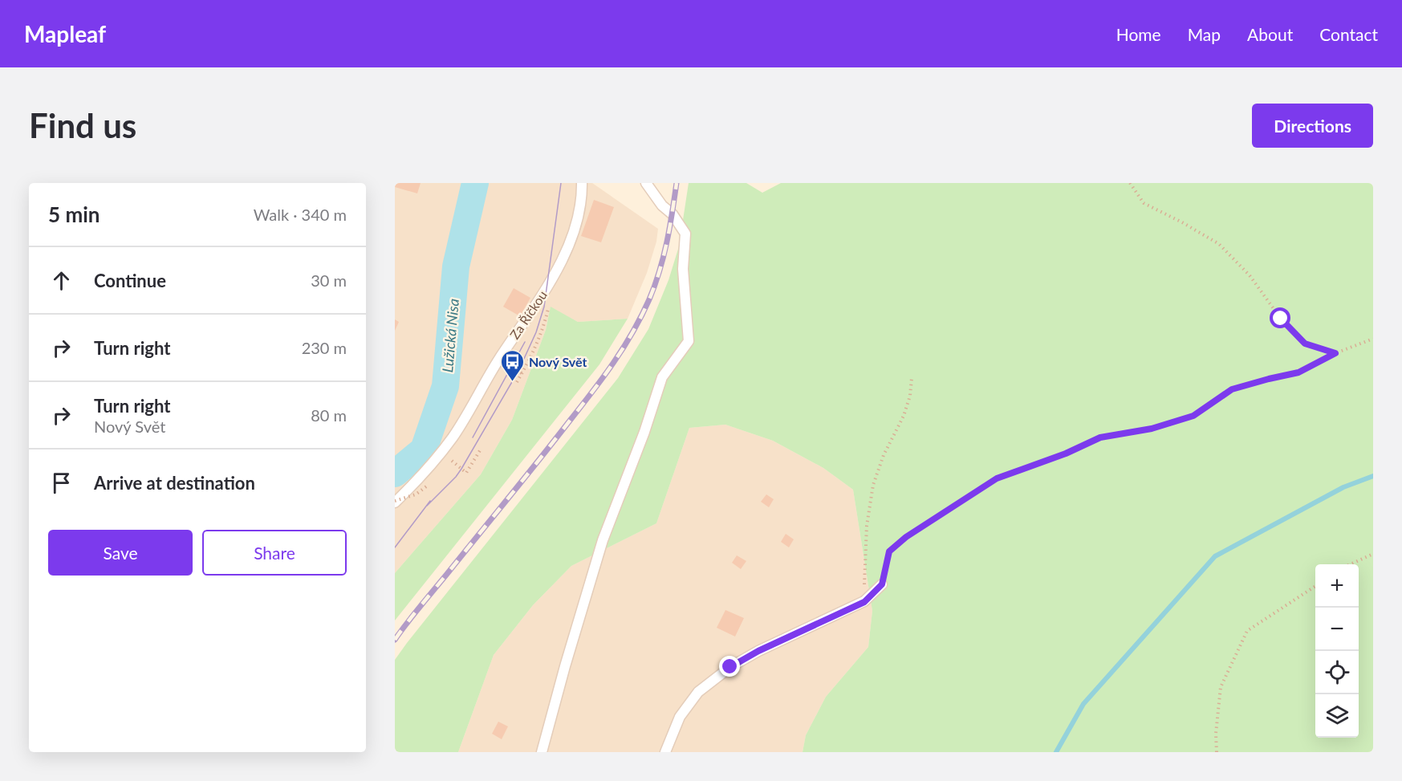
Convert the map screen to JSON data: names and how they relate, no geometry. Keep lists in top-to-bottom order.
{
  "streets": {
    "lane": ["Za Říčkou"]
  },
  "water": ["Lužická Nisa"],
  "places": {
    "bus stop": ["Nový Svět"]
  },
  "page": {
    "header": "Mapleaf",
    "nav": [
      "Home",
      "Map",
      "About",
      "Contact"
    ],
    "buttons": [
      "Directions",
      ["Save", "Share"]
    ],
    "title": "Find us",
    "heading": ["5 min", "Walk · 340 m"],
    "list": [
      ["Continue", "30 m"],
      ["Turn right", "230 m"],
      ["Turn right", "Nový Svět", "80 m"],
      "Arrive at destination"
    ],
    "map_buttons": ["+", "−"]
  }
}
